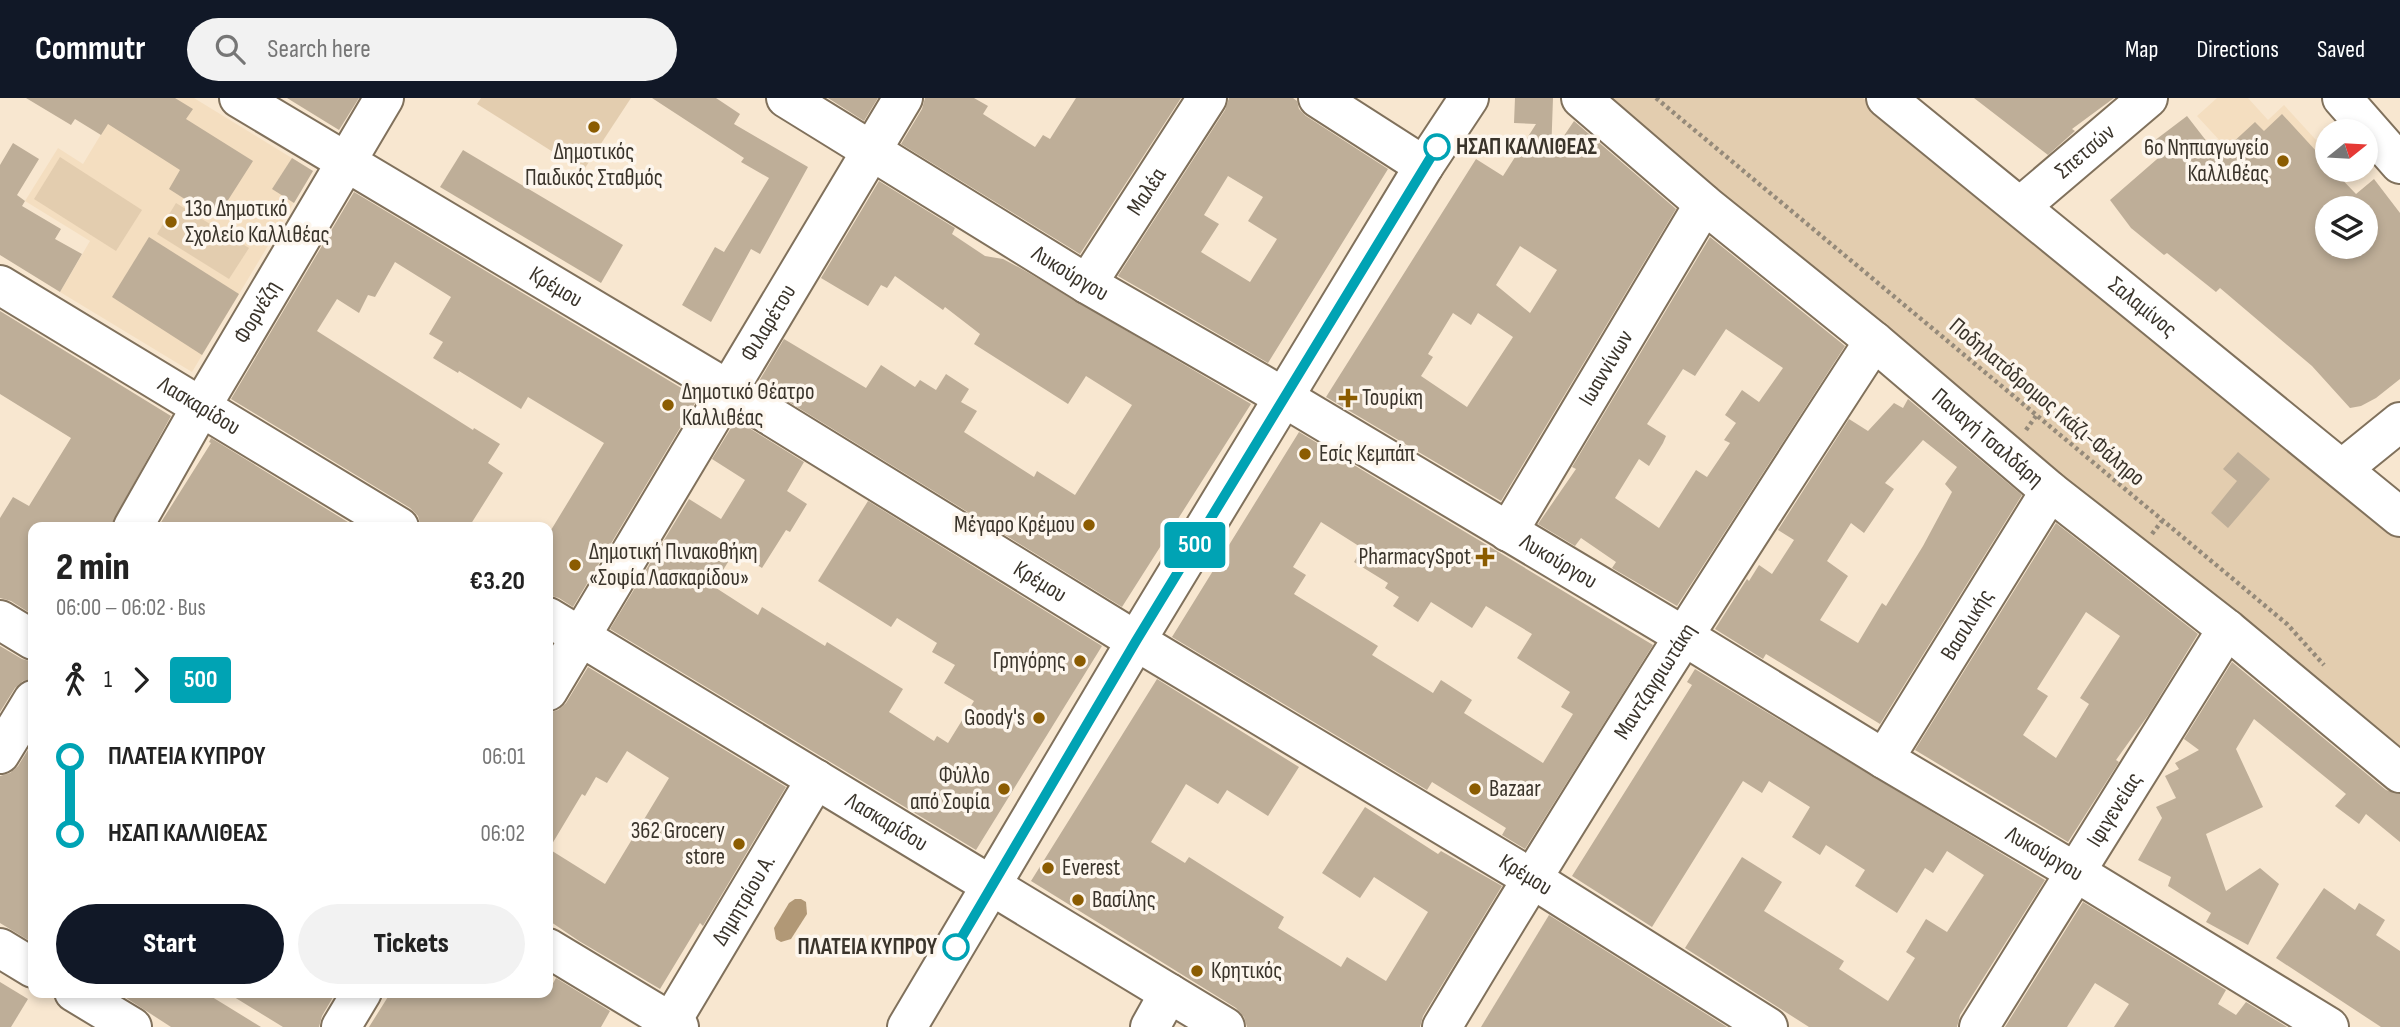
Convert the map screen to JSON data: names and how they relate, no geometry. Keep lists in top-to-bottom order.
{
  "streets": {
    "street": [
      "Σπετσών",
      "Μαλέα",
      "Λυκούργου",
      "Κρέμου",
      "Σαλαμίνος",
      "Φορνέζη",
      "Φιλαρέτου",
      "Ιωαννίνων",
      "Λασκαρίδου",
      "Παναγή Τσαλδάρη",
      "Βασιλικής",
      "Μαντζαγριωτάκη",
      "Ιφιγενείας",
      "Δημητρίου Α."
    ],
    "path": ["Ποδηλατόδρομος Γκάζι-Φάληρο"]
  },
  "crossings": [
    ["Σπετσών", "Σαλαμίνος"],
    ["Μαλέα", "Λυκούργου"],
    ["Λυκούργου", "Φιλαρέτου"],
    ["Λυκούργου", "Ιωαννίνων"],
    ["Λυκούργου", "Βασιλικής"],
    ["Λυκούργου", "Μαντζαγριωτάκη"],
    ["Λυκούργου", "Ιφιγενείας"],
    ["Κρέμου", "Φορνέζη"],
    ["Κρέμου", "Φιλαρέτου"],
    ["Κρέμου", "Μαντζαγριωτάκη"],
    ["Φορνέζη", "Λασκαρίδου"],
    ["Φιλαρέτου", "Λασκαρίδου"],
    ["Ιωαννίνων", "Παναγή Τσαλδάρη"],
    ["Λασκαρίδου", "Δημητρίου Α."],
    ["Παναγή Τσαλδάρη", "Βασιλικής"],
    ["Παναγή Τσαλδάρη", "Μαντζαγριωτάκη"],
    ["Παναγή Τσαλδάρη", "Ιφιγενείας"]
  ],
  "places": {
    "other": [
      "Δημοτικός Παιδικός Σταθμός",
      "ΗΣΑΠ ΚΑΛΛΙΘΕΑΣ",
      "6ο Νηπιαγωγείο Καλλιθέας",
      "13ο Δημοτικό Σχολείο Καλλιθέας",
      "Δημοτικό Θέατρο Καλλιθέας",
      "Εσίς Κεμπάπ",
      "Μέγαρο Κρέμου",
      "Δημοτική Πινακοθήκη «Σοφία Λασκαρίδου»",
      "Γρηγόρης",
      "Goody's",
      "Φύλλο από Σοφία",
      "Bazaar",
      "362 Grocery store",
      "Everest",
      "Βασίλης",
      "ΠΛΑΤΕΙΑ ΚΥΠΡΟΥ",
      "Κρητικός"
    ],
    "health": ["Τουρίκη", "PharmacySpot"]
  },
  "lines": ["bus line 500"],
  "north": "right",
  "page": {
    "header": "Commutr",
    "search": "Search here",
    "nav": ["Map", "Directions", "Saved"],
    "on_map": "500",
    "heading": ["2 min", "06:00 – 06:02 · Bus", "€3.20"],
    "legs": ["1", "500"],
    "list": [
      {
        "name": "ΠΛΑΤΕΙΑ ΚΥΠΡΟΥ",
        "value": "06:01"
      },
      {
        "name": "ΗΣΑΠ ΚΑΛΛΙΘΕΑΣ",
        "value": "06:02"
      }
    ],
    "buttons": ["Start", "Tickets"]
  }
}
